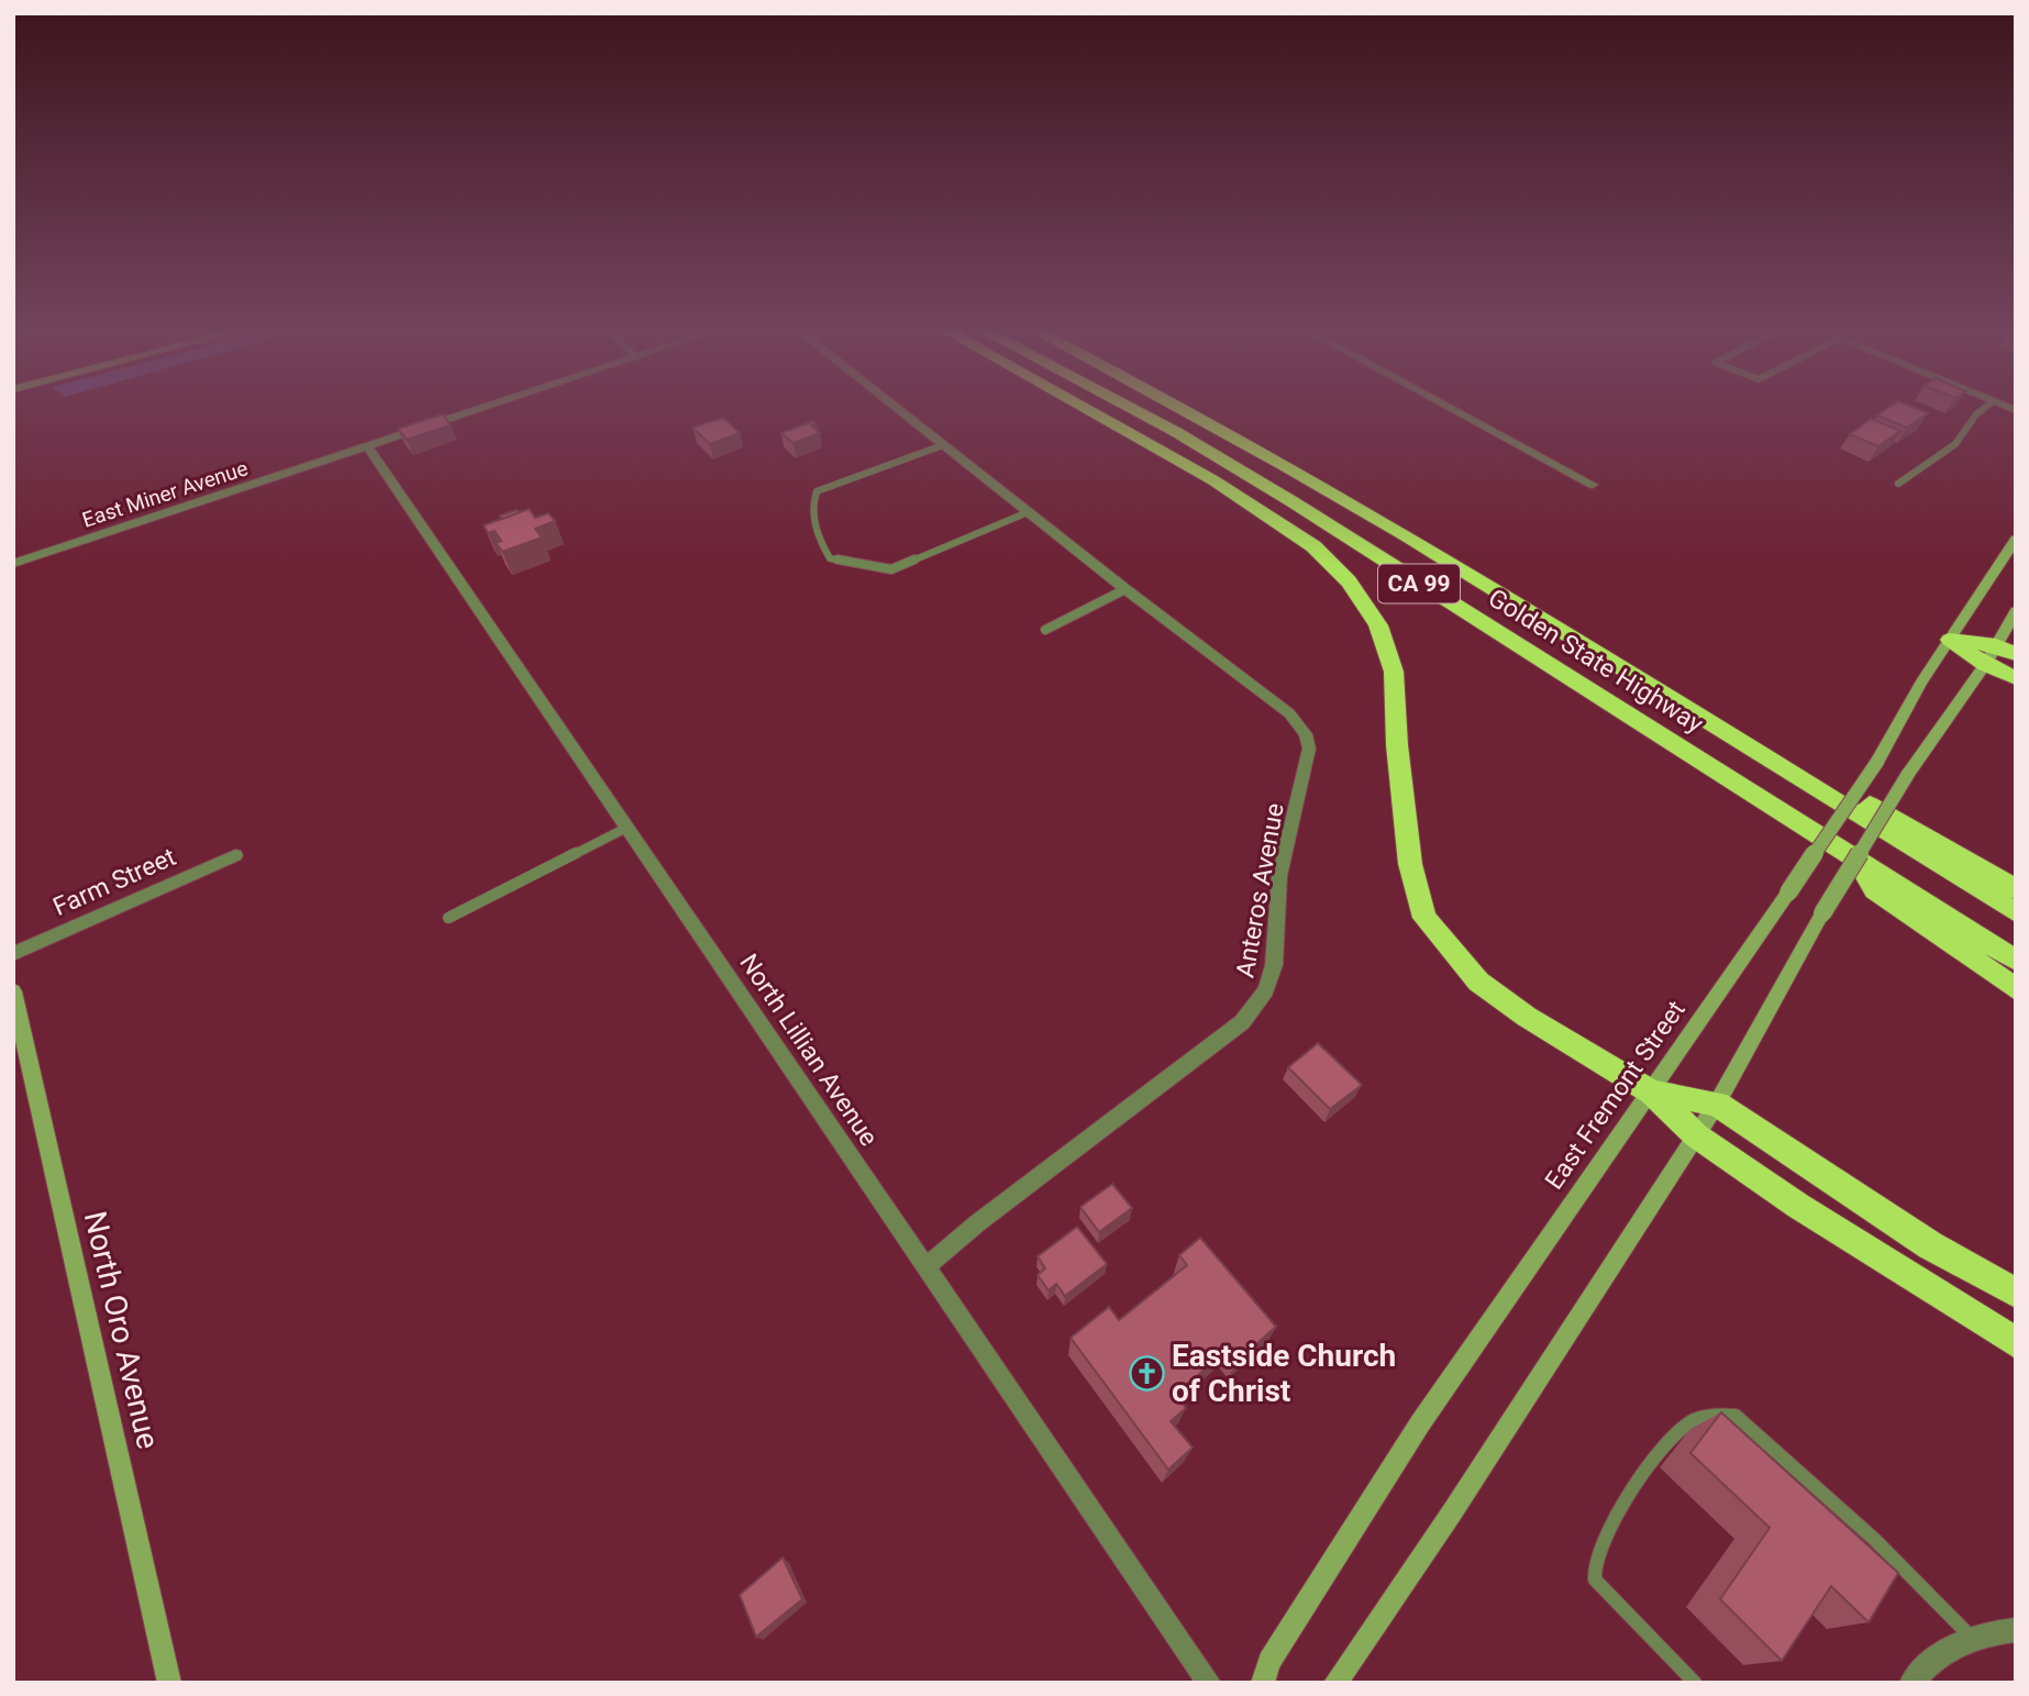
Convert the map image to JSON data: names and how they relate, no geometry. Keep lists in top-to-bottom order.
{
  "streets": {
    "highway": ["CA 99", "Golden State Highway"],
    "main road": ["East Fremont Street", "North Oro Avenue"],
    "street": [
      "East Miner Avenue",
      "Farm Street",
      "Anteros Avenue",
      "North Lillian Avenue"
    ]
  },
  "crossings": [
    ["East Miner Avenue", "North Lillian Avenue"],
    ["Anteros Avenue", "North Lillian Avenue"]
  ],
  "places": {
    "church": ["Eastside Church of Christ"]
  }
}
